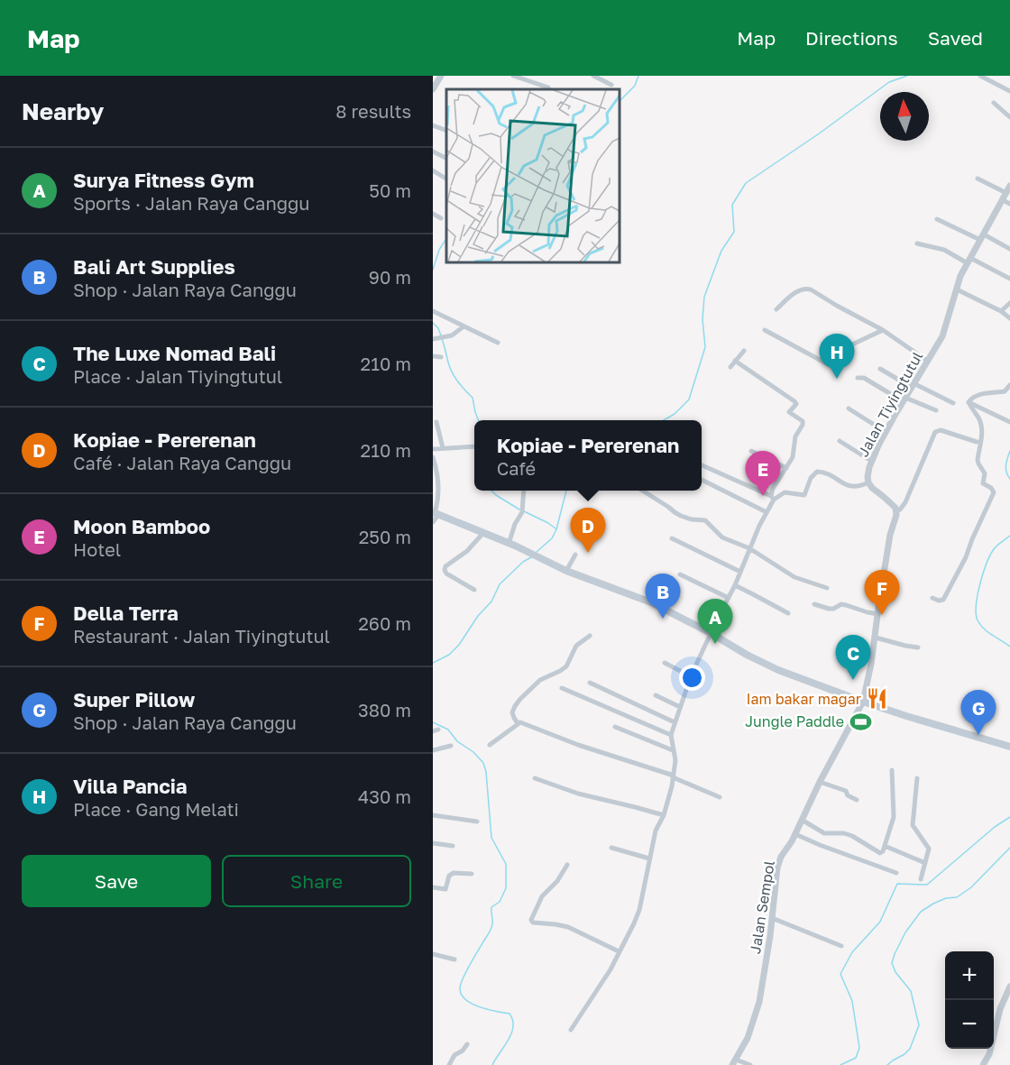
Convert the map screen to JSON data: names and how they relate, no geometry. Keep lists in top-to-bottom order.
{
  "streets": {
    "street": ["Jalan Tiyingtutul", "Jalan Sempol"]
  },
  "places": {
    "restaurant": ["Iam bakar magar"],
    "sports": ["Jungle Paddle"]
  },
  "north": "top",
  "page": {
    "header": "Map",
    "nav": ["Map", "Directions", "Saved"],
    "heading": ["Nearby", "8 results"],
    "list": [
      {
        "mark": "A",
        "name": "Surya Fitness Gym",
        "note": "Sports · Jalan Raya Canggu",
        "value": "50 m"
      },
      {
        "mark": "B",
        "name": "Bali Art Supplies",
        "note": "Shop · Jalan Raya Canggu",
        "value": "90 m"
      },
      {
        "mark": "C",
        "name": "The Luxe Nomad Bali",
        "note": "Place · Jalan Tiyingtutul",
        "value": "210 m"
      },
      {
        "mark": "D",
        "name": "Kopiae - Pererenan",
        "note": "Café · Jalan Raya Canggu",
        "value": "210 m"
      },
      {
        "mark": "E",
        "name": "Moon Bamboo",
        "note": "Hotel",
        "value": "250 m"
      },
      {
        "mark": "F",
        "name": "Della Terra",
        "note": "Restaurant · Jalan Tiyingtutul",
        "value": "260 m"
      },
      {
        "mark": "G",
        "name": "Super Pillow",
        "note": "Shop · Jalan Raya Canggu",
        "value": "380 m"
      },
      {
        "mark": "H",
        "name": "Villa Pancia",
        "note": "Place · Gang Melati",
        "value": "430 m"
      }
    ],
    "pins": [
      "H",
      "E",
      "D",
      "F",
      "B",
      "A",
      "C",
      "G"
    ],
    "popup": ["Kopiae - Pererenan", "Café"],
    "buttons": ["Save", "Share"],
    "map_buttons": ["+", "−"]
  }
}
